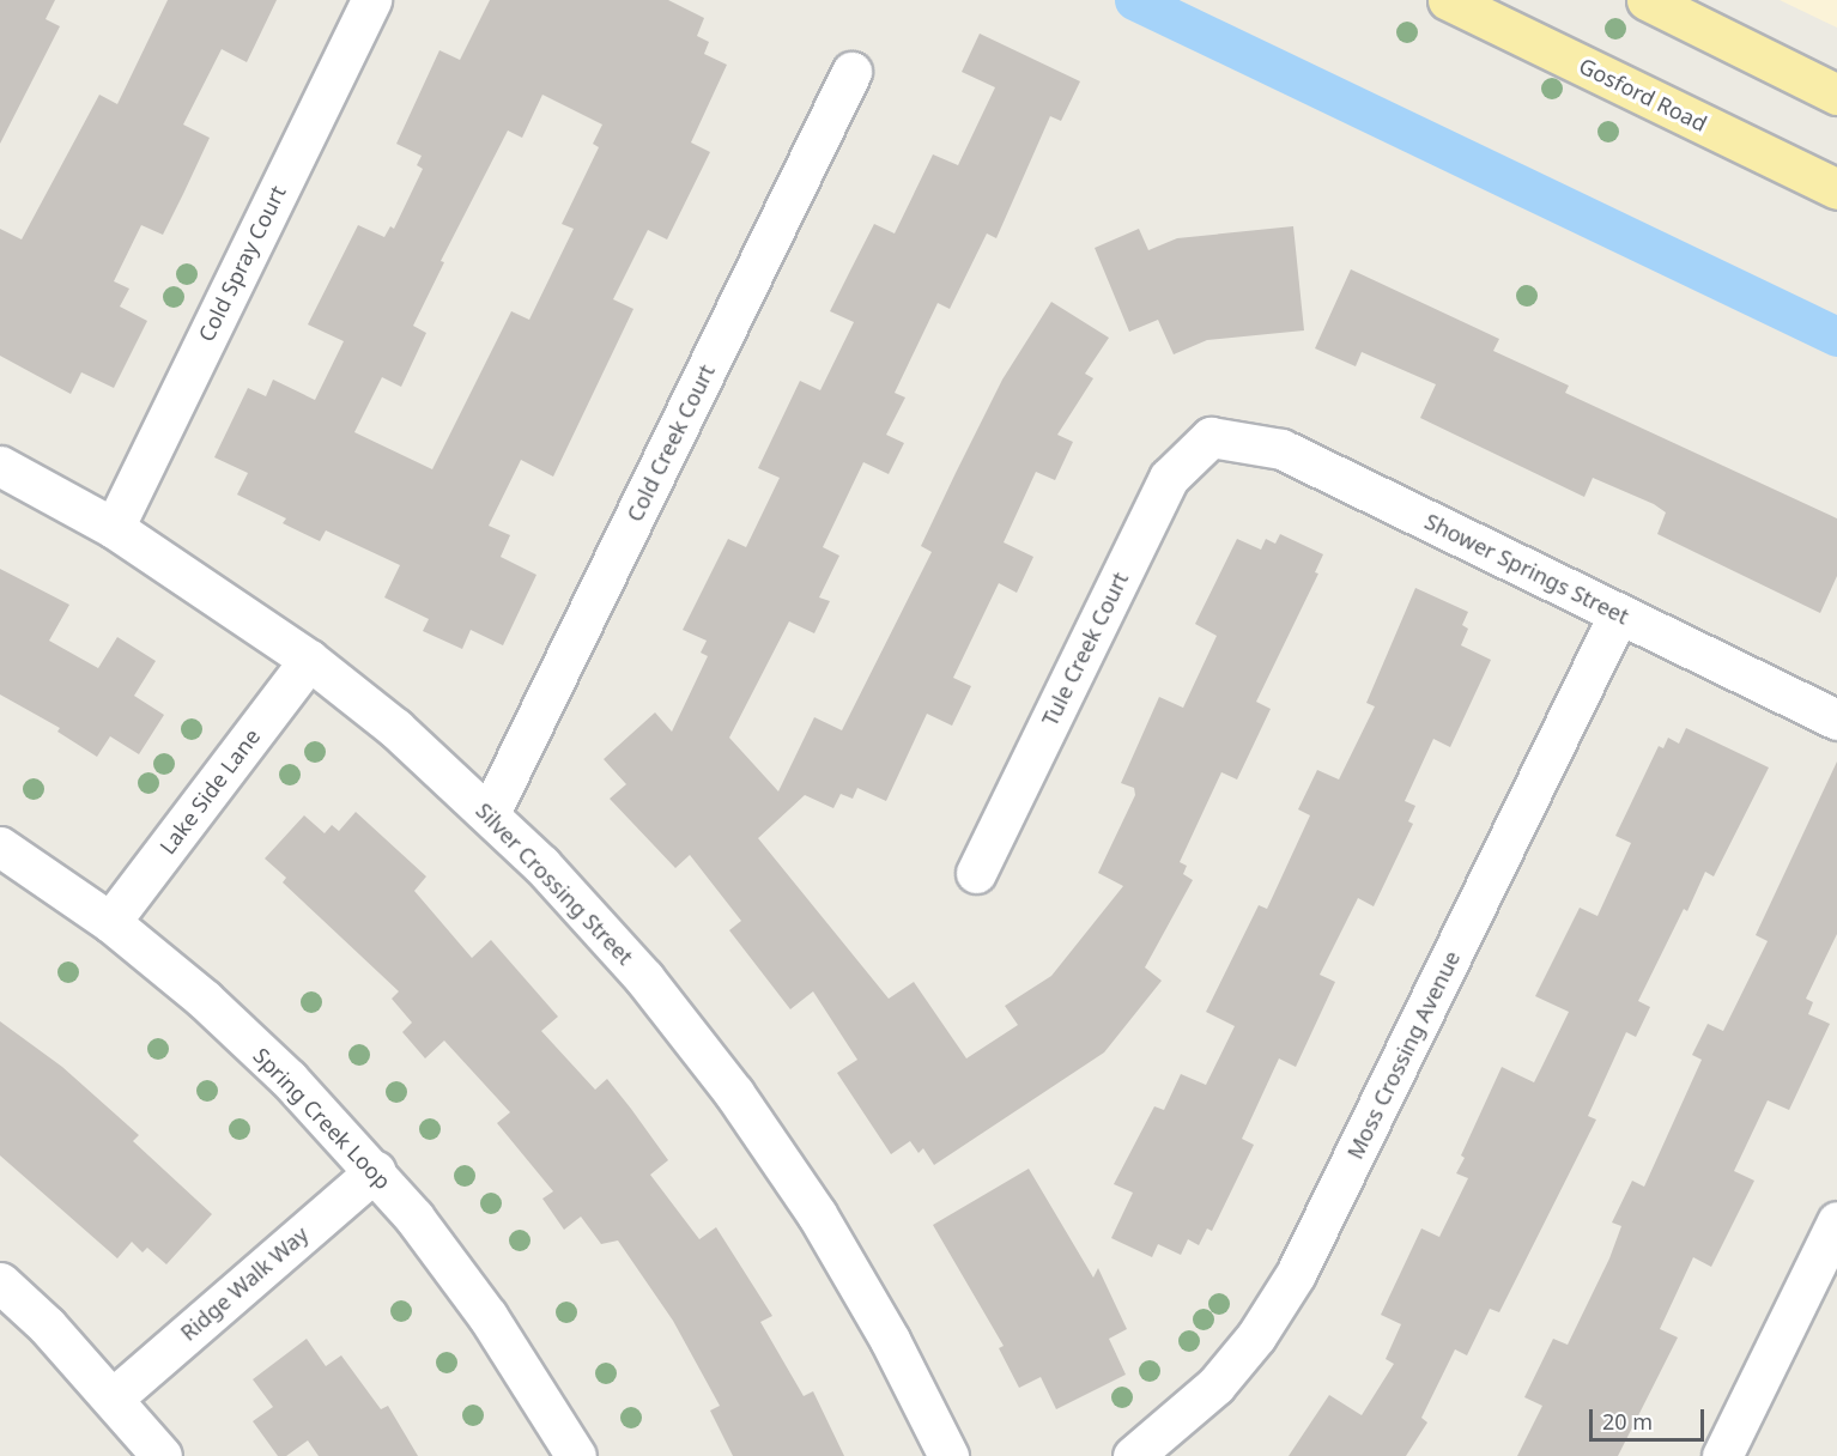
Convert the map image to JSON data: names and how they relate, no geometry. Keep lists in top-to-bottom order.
{
  "streets": {
    "main road": ["Gosford Road"],
    "street": [
      "Cold Spray Court",
      "Cold Creek Court",
      "Shower Springs Street",
      "Tule Creek Court",
      "Lake Side Lane",
      "Silver Crossing Street",
      "Moss Crossing Avenue",
      "Spring Creek Loop",
      "Ridge Walk Way"
    ]
  },
  "crossings": [
    ["Cold Spray Court", "Silver Crossing Street"],
    ["Cold Creek Court", "Silver Crossing Street"],
    ["Shower Springs Street", "Tule Creek Court"],
    ["Shower Springs Street", "Moss Crossing Avenue"],
    ["Lake Side Lane", "Silver Crossing Street"],
    ["Lake Side Lane", "Spring Creek Loop"],
    ["Spring Creek Loop", "Ridge Walk Way"]
  ],
  "scale_bar": "20 m"
}
